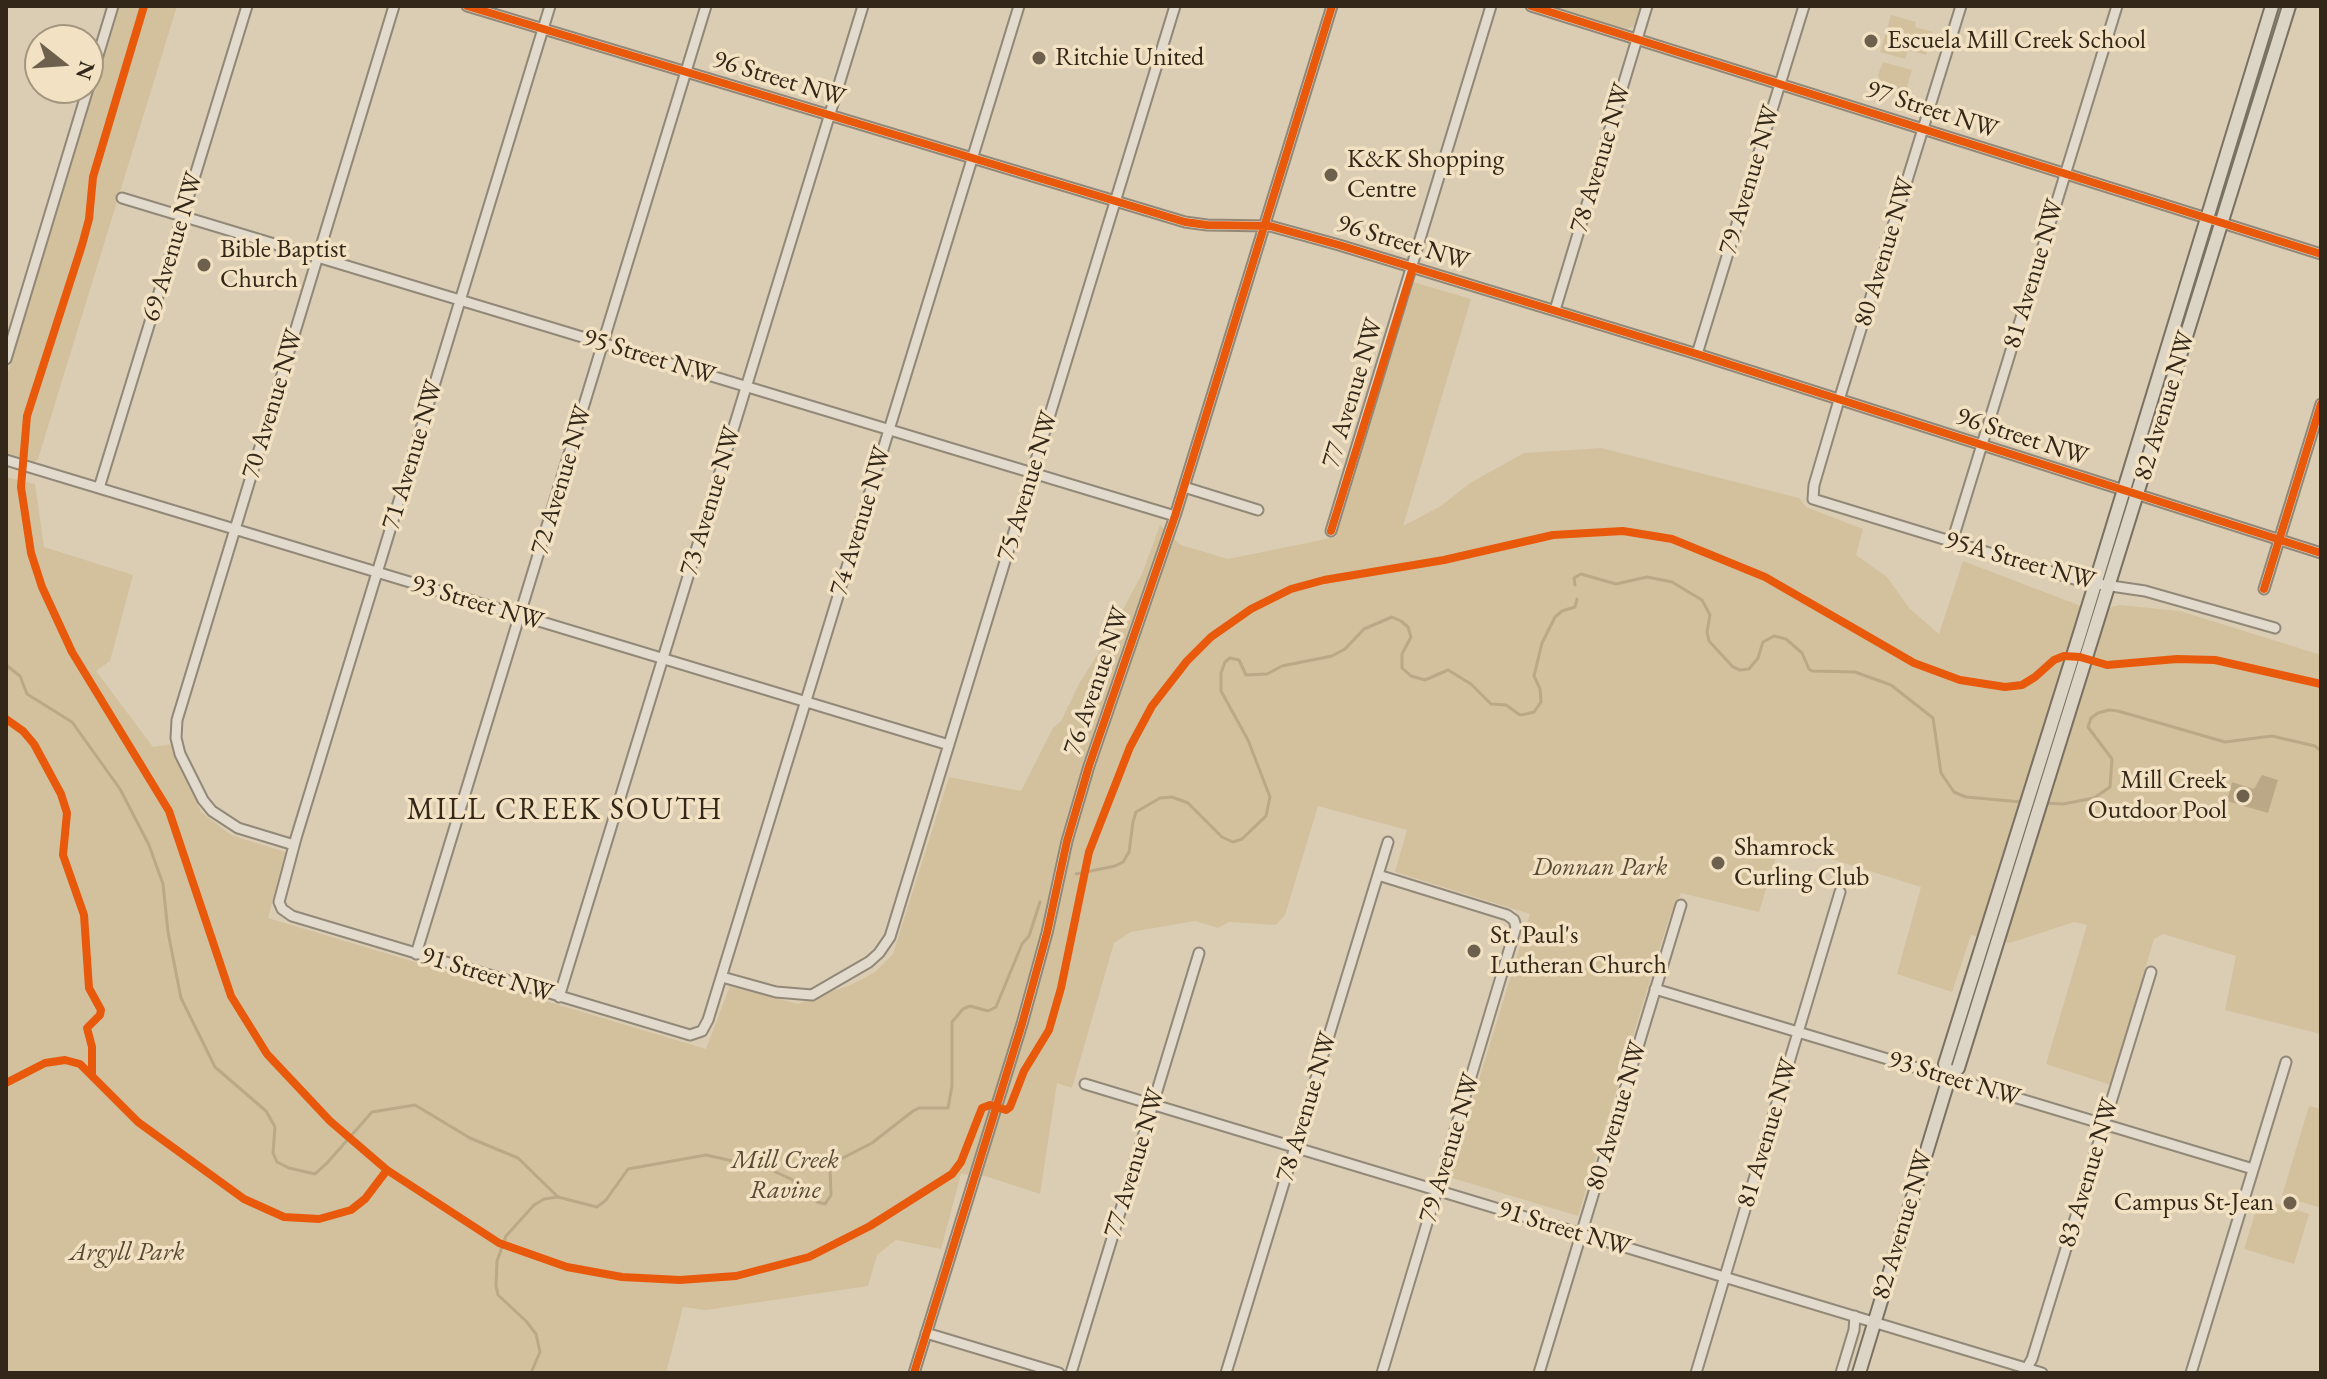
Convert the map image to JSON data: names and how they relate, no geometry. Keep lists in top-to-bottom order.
{
  "streets": {
    "main road": ["82 Avenue NW"],
    "street": [
      "96 Street NW",
      "97 Street NW",
      "78 Avenue NW",
      "79 Avenue NW",
      "69 Avenue NW",
      "80 Avenue NW",
      "81 Avenue NW",
      "95 Street NW",
      "77 Avenue NW",
      "70 Avenue NW",
      "71 Avenue NW",
      "72 Avenue NW",
      "75 Avenue NW",
      "73 Avenue NW",
      "74 Avenue NW",
      "95A Street NW",
      "93 Street NW",
      "76 Avenue NW",
      "91 Street NW",
      "83 Avenue NW"
    ]
  },
  "crossings": [
    ["96 Street NW", "78 Avenue NW"],
    ["96 Street NW", "79 Avenue NW"],
    ["96 Street NW", "80 Avenue NW"],
    ["96 Street NW", "81 Avenue NW"],
    ["96 Street NW", "77 Avenue NW"],
    ["96 Street NW", "82 Avenue NW"],
    ["96 Street NW", "71 Avenue NW"],
    ["96 Street NW", "72 Avenue NW"],
    ["96 Street NW", "75 Avenue NW"],
    ["96 Street NW", "73 Avenue NW"],
    ["96 Street NW", "74 Avenue NW"],
    ["96 Street NW", "76 Avenue NW"],
    ["97 Street NW", "78 Avenue NW"],
    ["97 Street NW", "79 Avenue NW"],
    ["97 Street NW", "80 Avenue NW"],
    ["97 Street NW", "81 Avenue NW"],
    ["97 Street NW", "82 Avenue NW"],
    ["78 Avenue NW", "79 Avenue NW"],
    ["78 Avenue NW", "91 Street NW"],
    ["79 Avenue NW", "91 Street NW"],
    ["69 Avenue NW", "95 Street NW"],
    ["69 Avenue NW", "93 Street NW"],
    ["80 Avenue NW", "95A Street NW"],
    ["80 Avenue NW", "93 Street NW"],
    ["80 Avenue NW", "91 Street NW"],
    ["81 Avenue NW", "95A Street NW"],
    ["81 Avenue NW", "93 Street NW"],
    ["81 Avenue NW", "91 Street NW"],
    ["95 Street NW", "70 Avenue NW"],
    ["95 Street NW", "71 Avenue NW"],
    ["95 Street NW", "72 Avenue NW"],
    ["95 Street NW", "75 Avenue NW"],
    ["95 Street NW", "73 Avenue NW"],
    ["95 Street NW", "74 Avenue NW"],
    ["95 Street NW", "76 Avenue NW"],
    ["77 Avenue NW", "91 Street NW"],
    ["70 Avenue NW", "71 Avenue NW"],
    ["70 Avenue NW", "93 Street NW"],
    ["82 Avenue NW", "95A Street NW"],
    ["82 Avenue NW", "93 Street NW"],
    ["82 Avenue NW", "91 Street NW"],
    ["71 Avenue NW", "93 Street NW"],
    ["71 Avenue NW", "91 Street NW"],
    ["72 Avenue NW", "93 Street NW"],
    ["72 Avenue NW", "91 Street NW"],
    ["75 Avenue NW", "74 Avenue NW"],
    ["75 Avenue NW", "93 Street NW"],
    ["73 Avenue NW", "93 Street NW"],
    ["73 Avenue NW", "91 Street NW"],
    ["74 Avenue NW", "93 Street NW"],
    ["74 Avenue NW", "91 Street NW"],
    ["93 Street NW", "83 Avenue NW"],
    ["91 Street NW", "83 Avenue NW"]
  ],
  "districts": ["MILL CREEK SOUTH"],
  "parks": ["Donnan Park", "Mill Creek Ravine", "Argyll Park"],
  "places": [
    "Escuela Mill Creek School",
    "Ritchie United",
    "K&K Shopping Centre",
    "Bible Baptist Church",
    "Mill Creek Outdoor Pool",
    "Shamrock Curling Club",
    "St. Paul's Lutheran Church",
    "Campus St-Jean"
  ],
  "north": "right"
}
